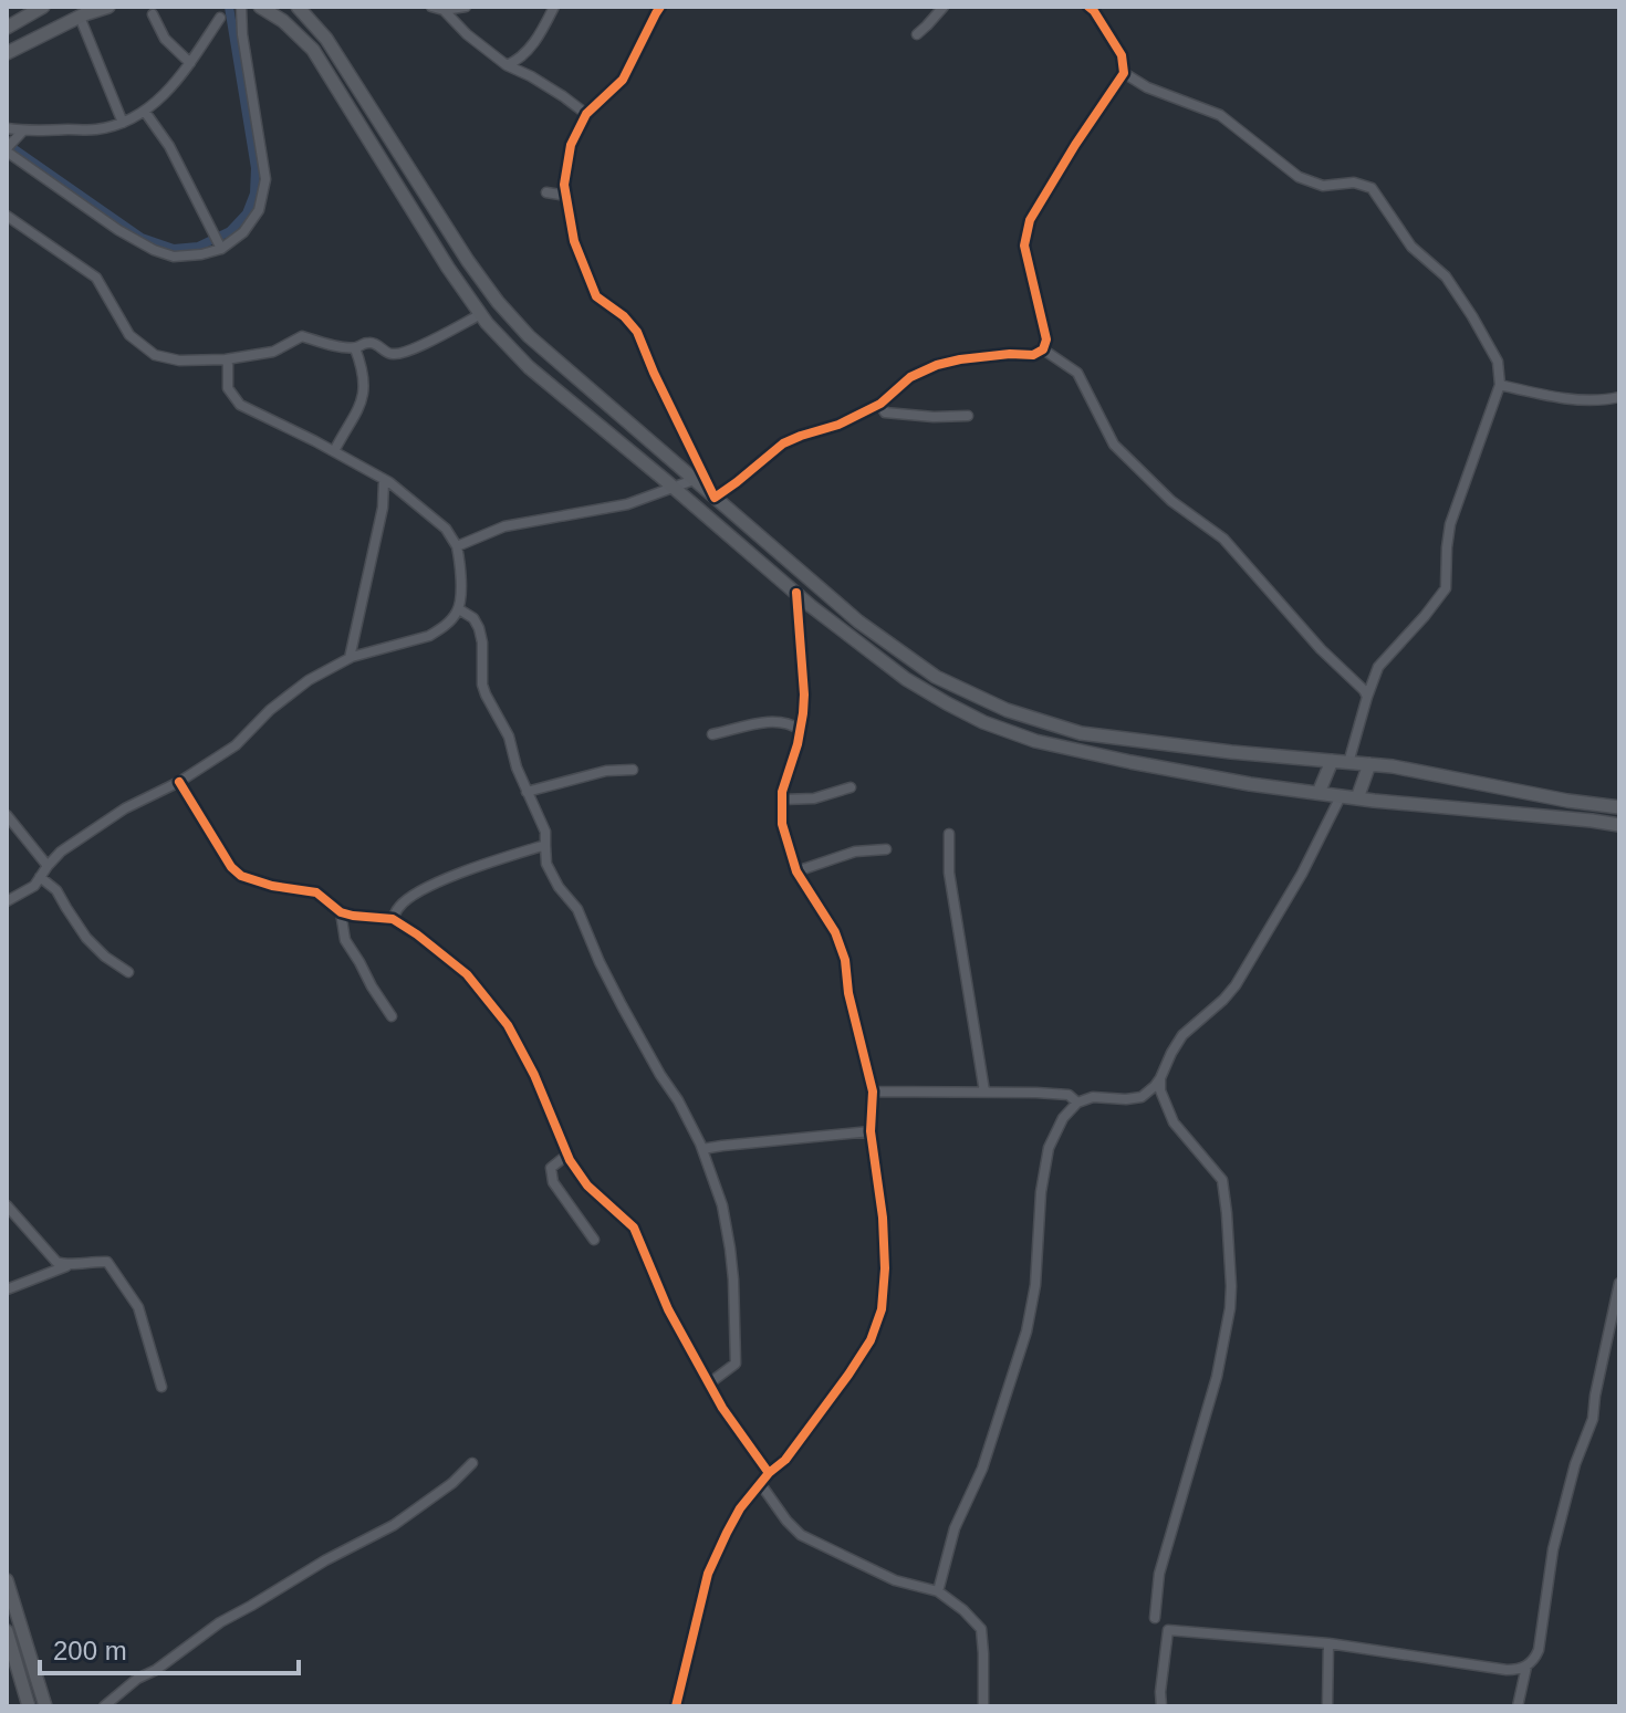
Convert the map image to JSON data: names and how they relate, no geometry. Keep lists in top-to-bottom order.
{
  "scale_bar": "200 m"
}
